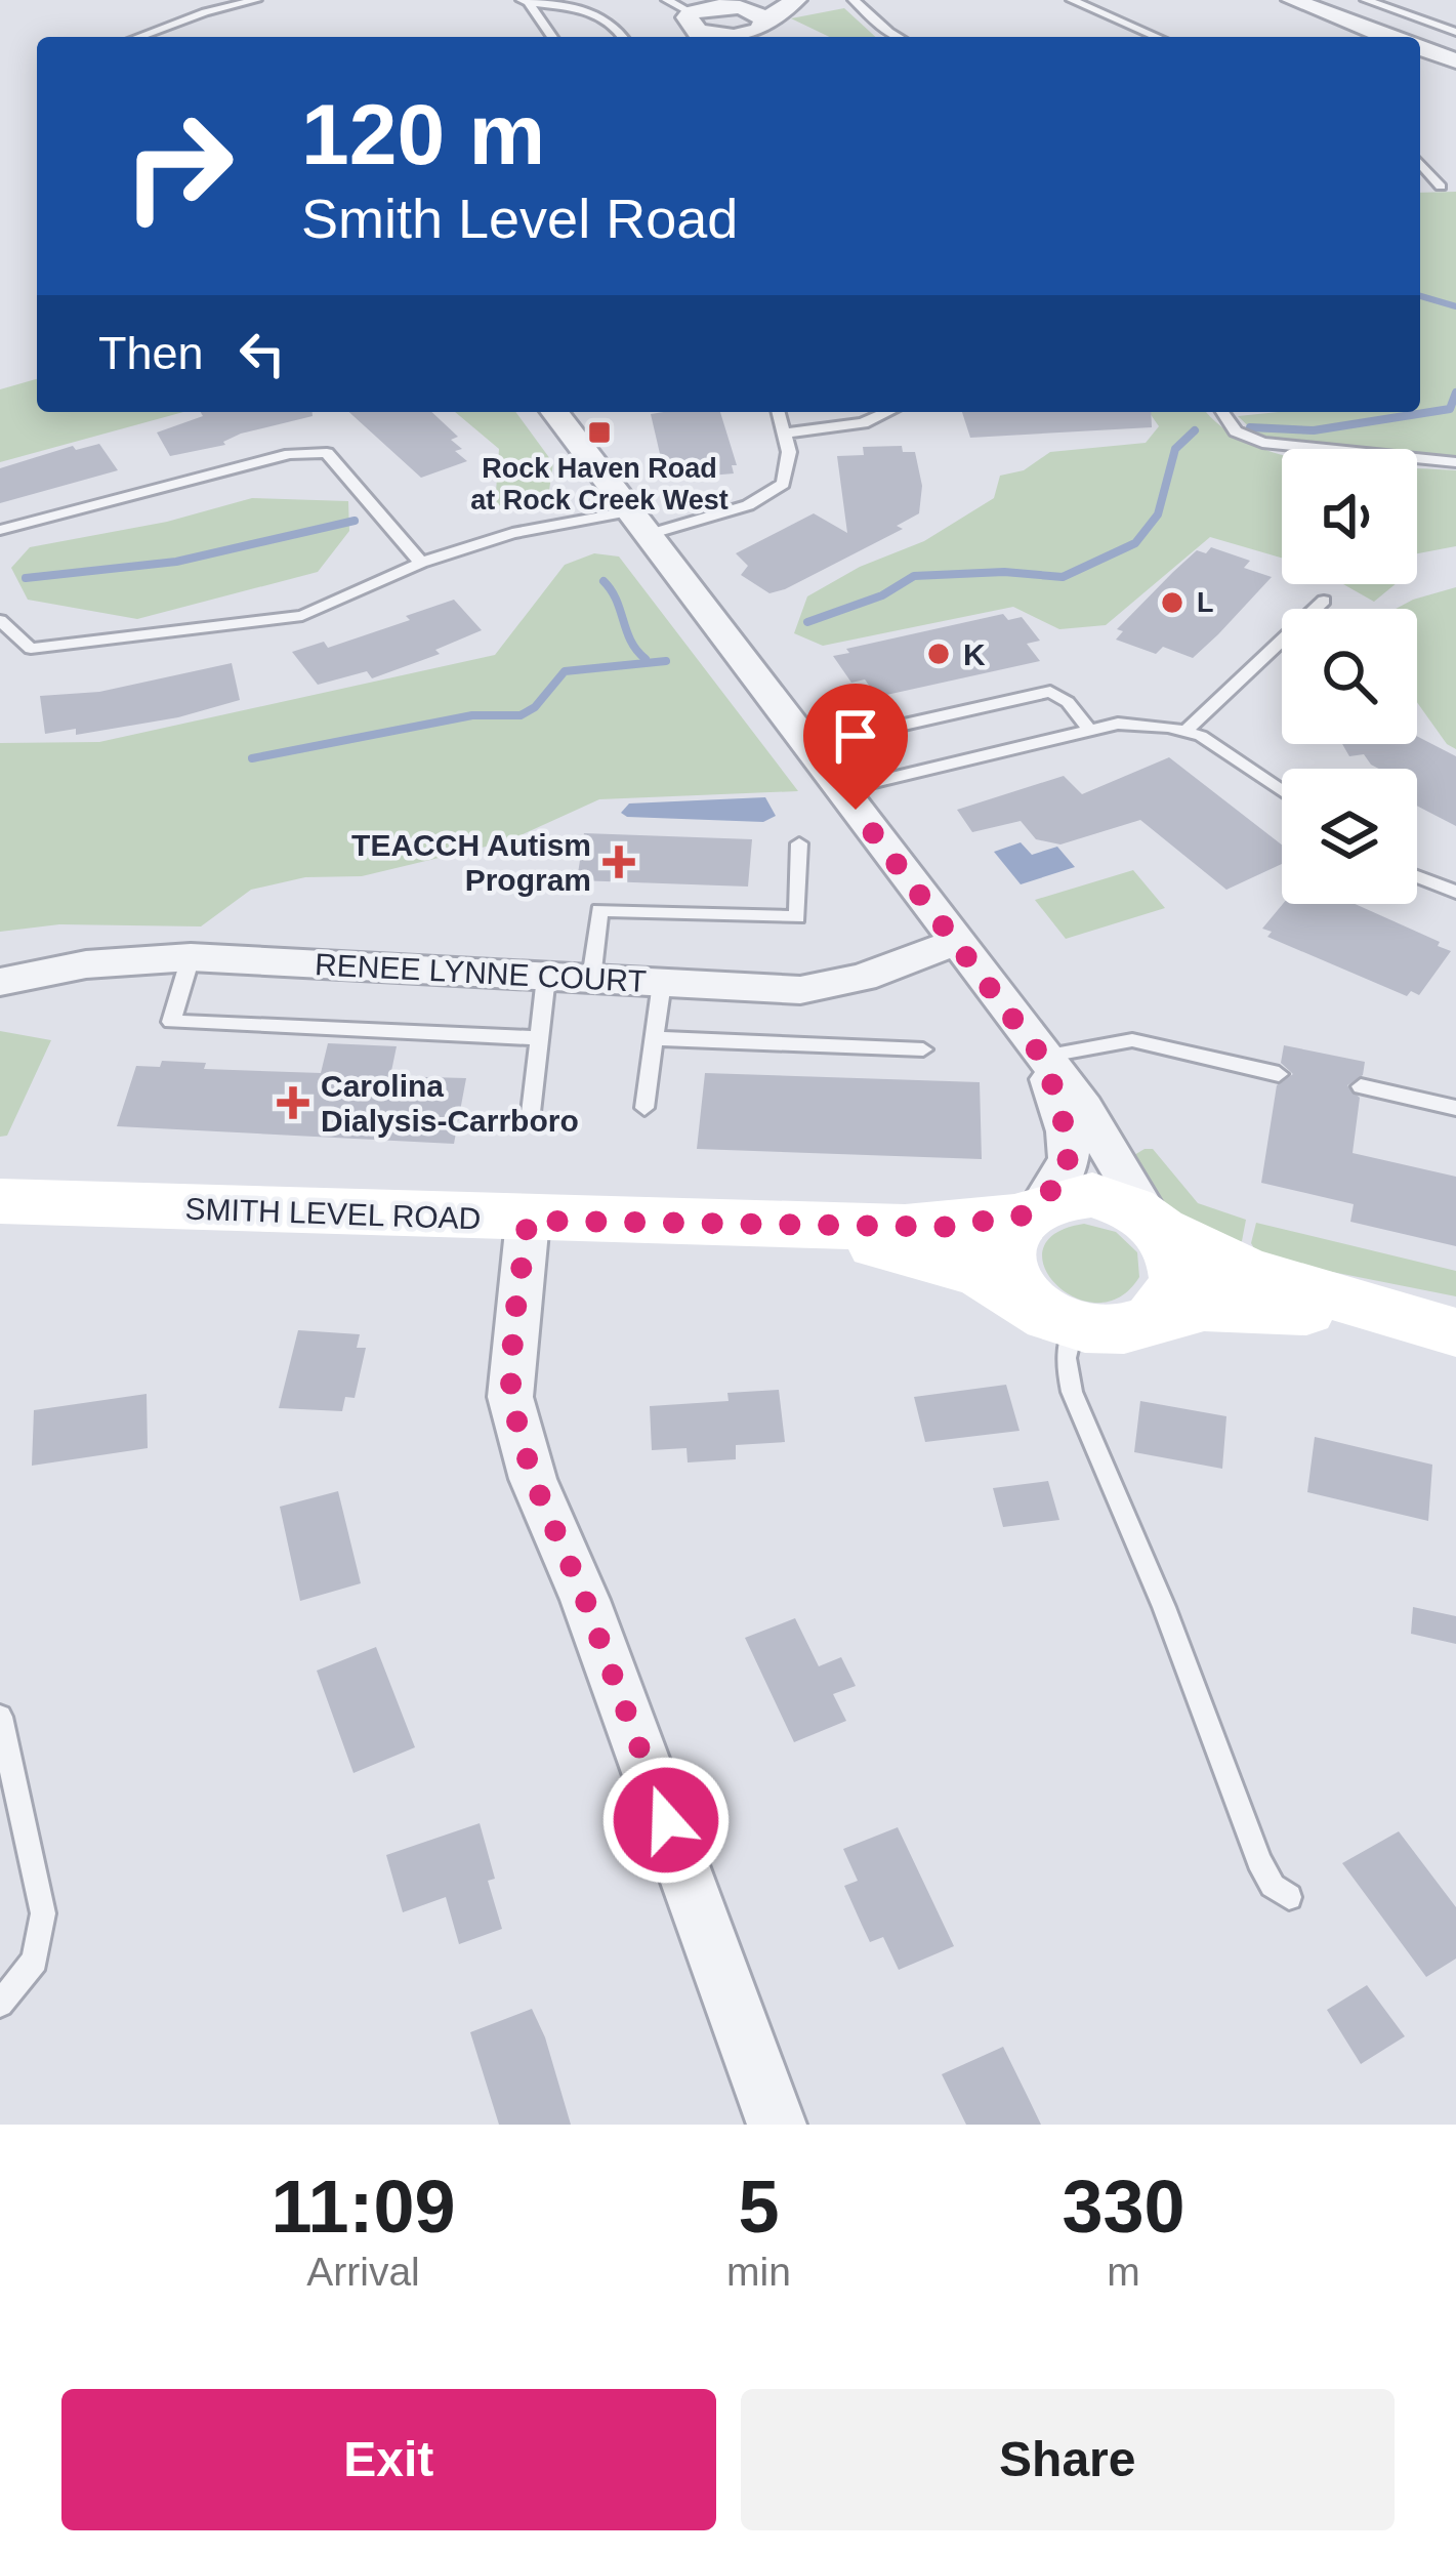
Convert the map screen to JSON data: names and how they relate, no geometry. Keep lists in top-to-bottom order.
{
  "streets": {
    "main road": ["SMITH LEVEL ROAD"],
    "street": ["RENEE LYNNE COURT"]
  },
  "places": {
    "transit": ["Rock Haven Road at Rock Creek West"],
    "other": ["L", "K"],
    "health": ["TEACCH Autism Program", "Carolina Dialysis-Carrboro"]
  },
  "page": {
    "turn": ["120 m", "Smith Level Road"],
    "then": "Then",
    "eta": [
      "11:09",
      "Arrival",
      "5",
      "min",
      "330",
      "m"
    ],
    "buttons": ["Exit", "Share"]
  }
}
